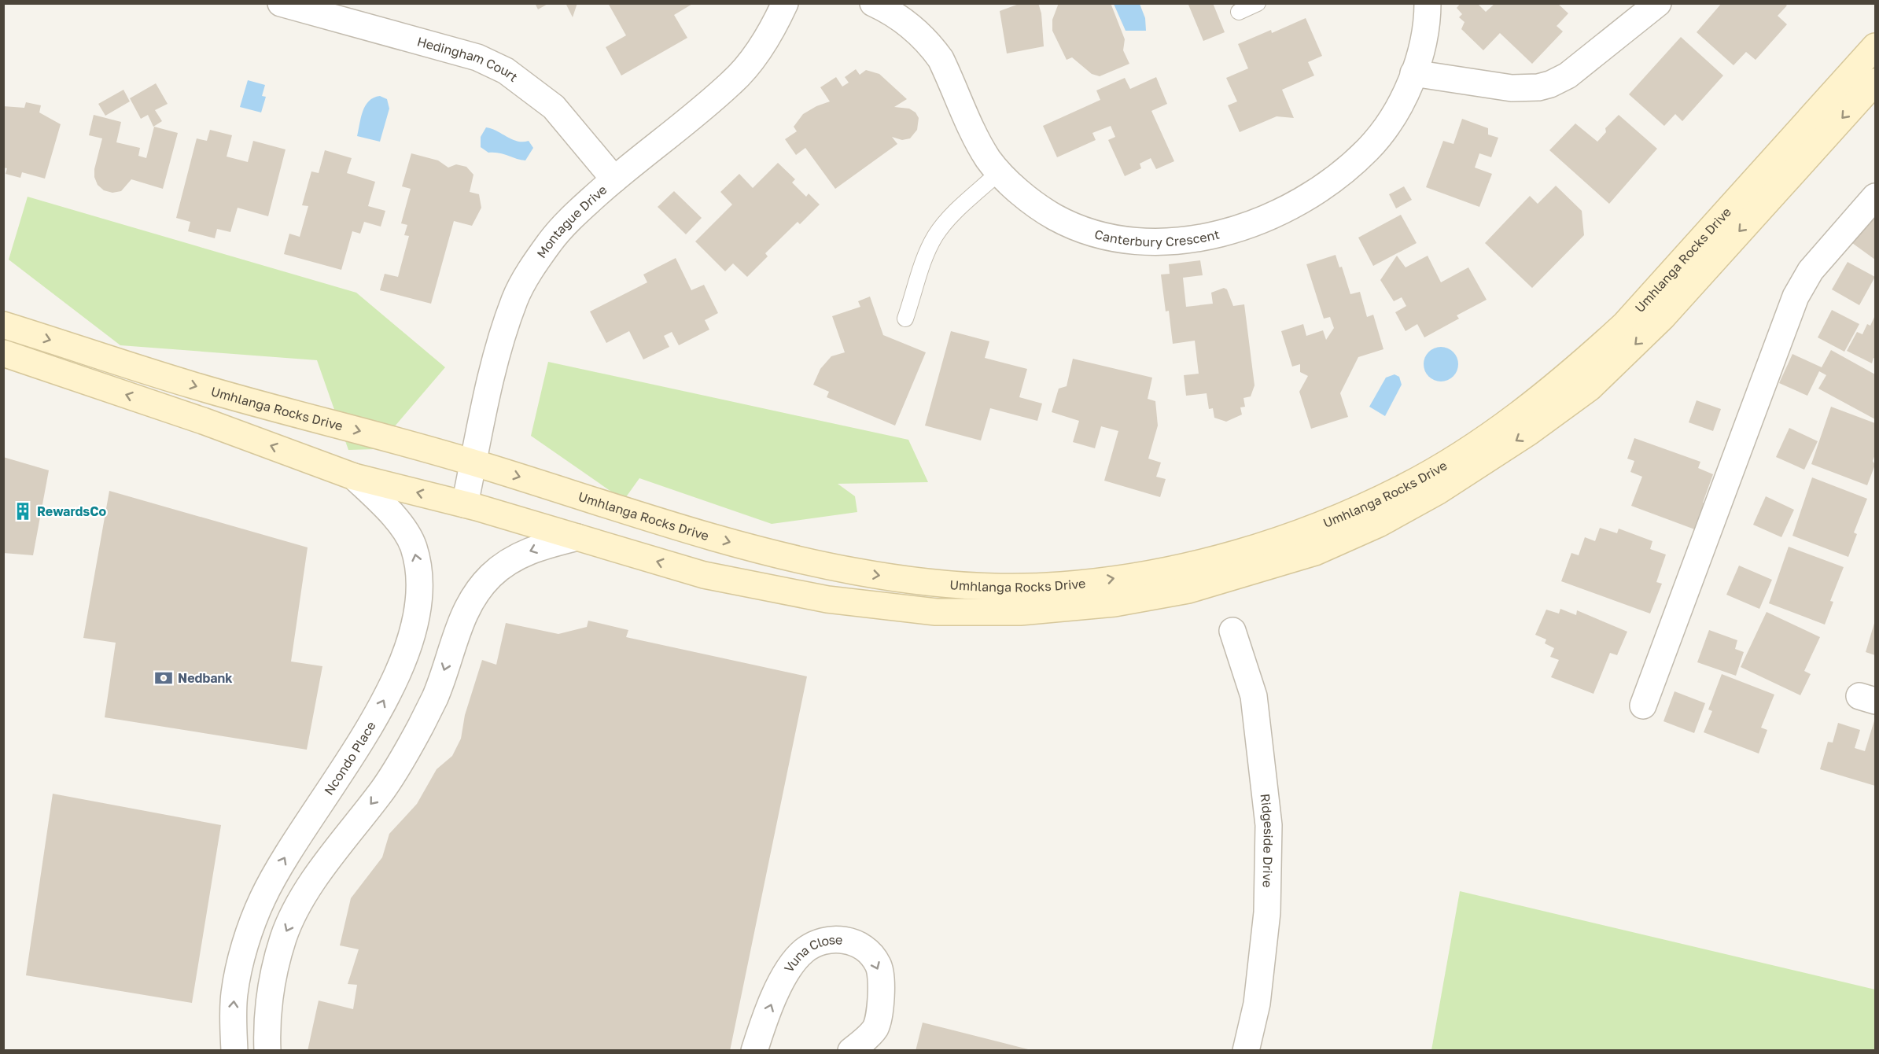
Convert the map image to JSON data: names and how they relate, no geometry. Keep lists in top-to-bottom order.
{
  "streets": {
    "main road": ["Umhlanga Rocks Drive"],
    "street": [
      "Hedingham Court",
      "Montague Drive",
      "Canterbury Crescent",
      "Ncondo Place",
      "Ridgeside Drive",
      "Vuna Close"
    ]
  },
  "crossings": [
    ["Hedingham Court", "Montague Drive"],
    ["Montague Drive", "Umhlanga Rocks Drive"],
    ["Umhlanga Rocks Drive", "Ncondo Place"]
  ],
  "one_way": ["Ncondo Place"],
  "places": {
    "building": ["RewardsCo"],
    "bank": ["Nedbank"]
  }
}
